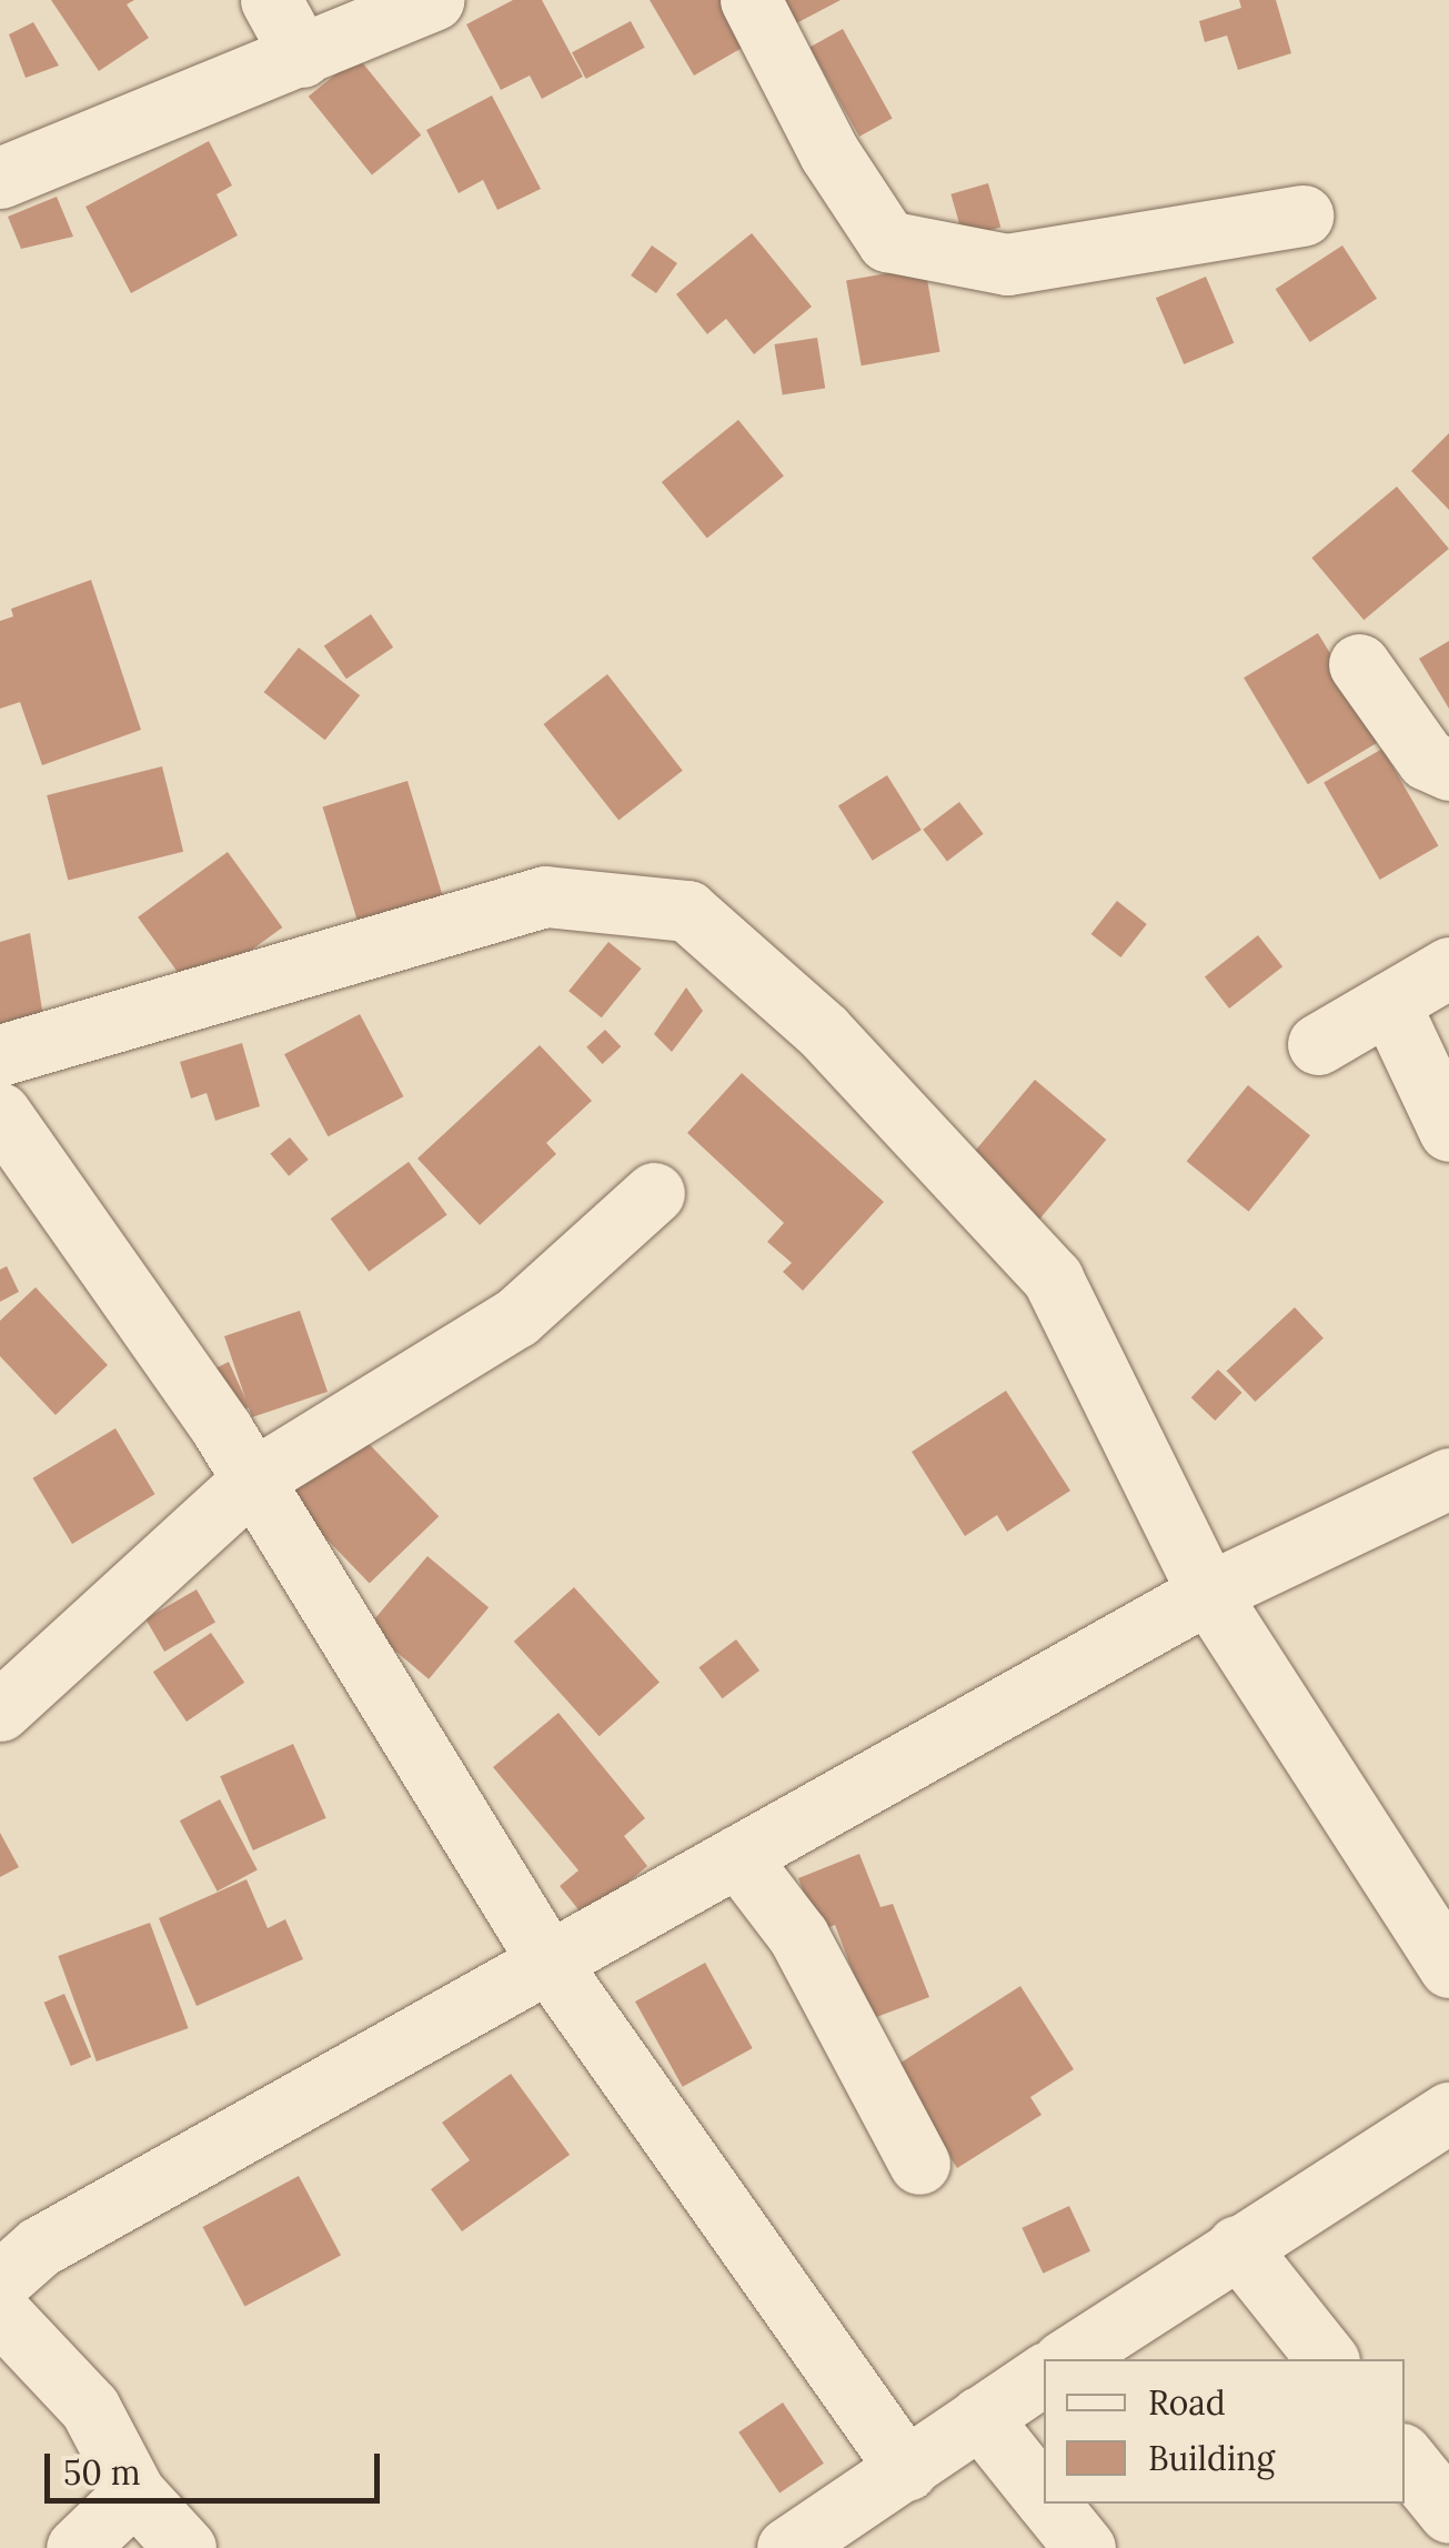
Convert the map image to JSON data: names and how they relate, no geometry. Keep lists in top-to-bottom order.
{
  "legend": ["Road", "Building"],
  "scale_bar": "50 m"
}
